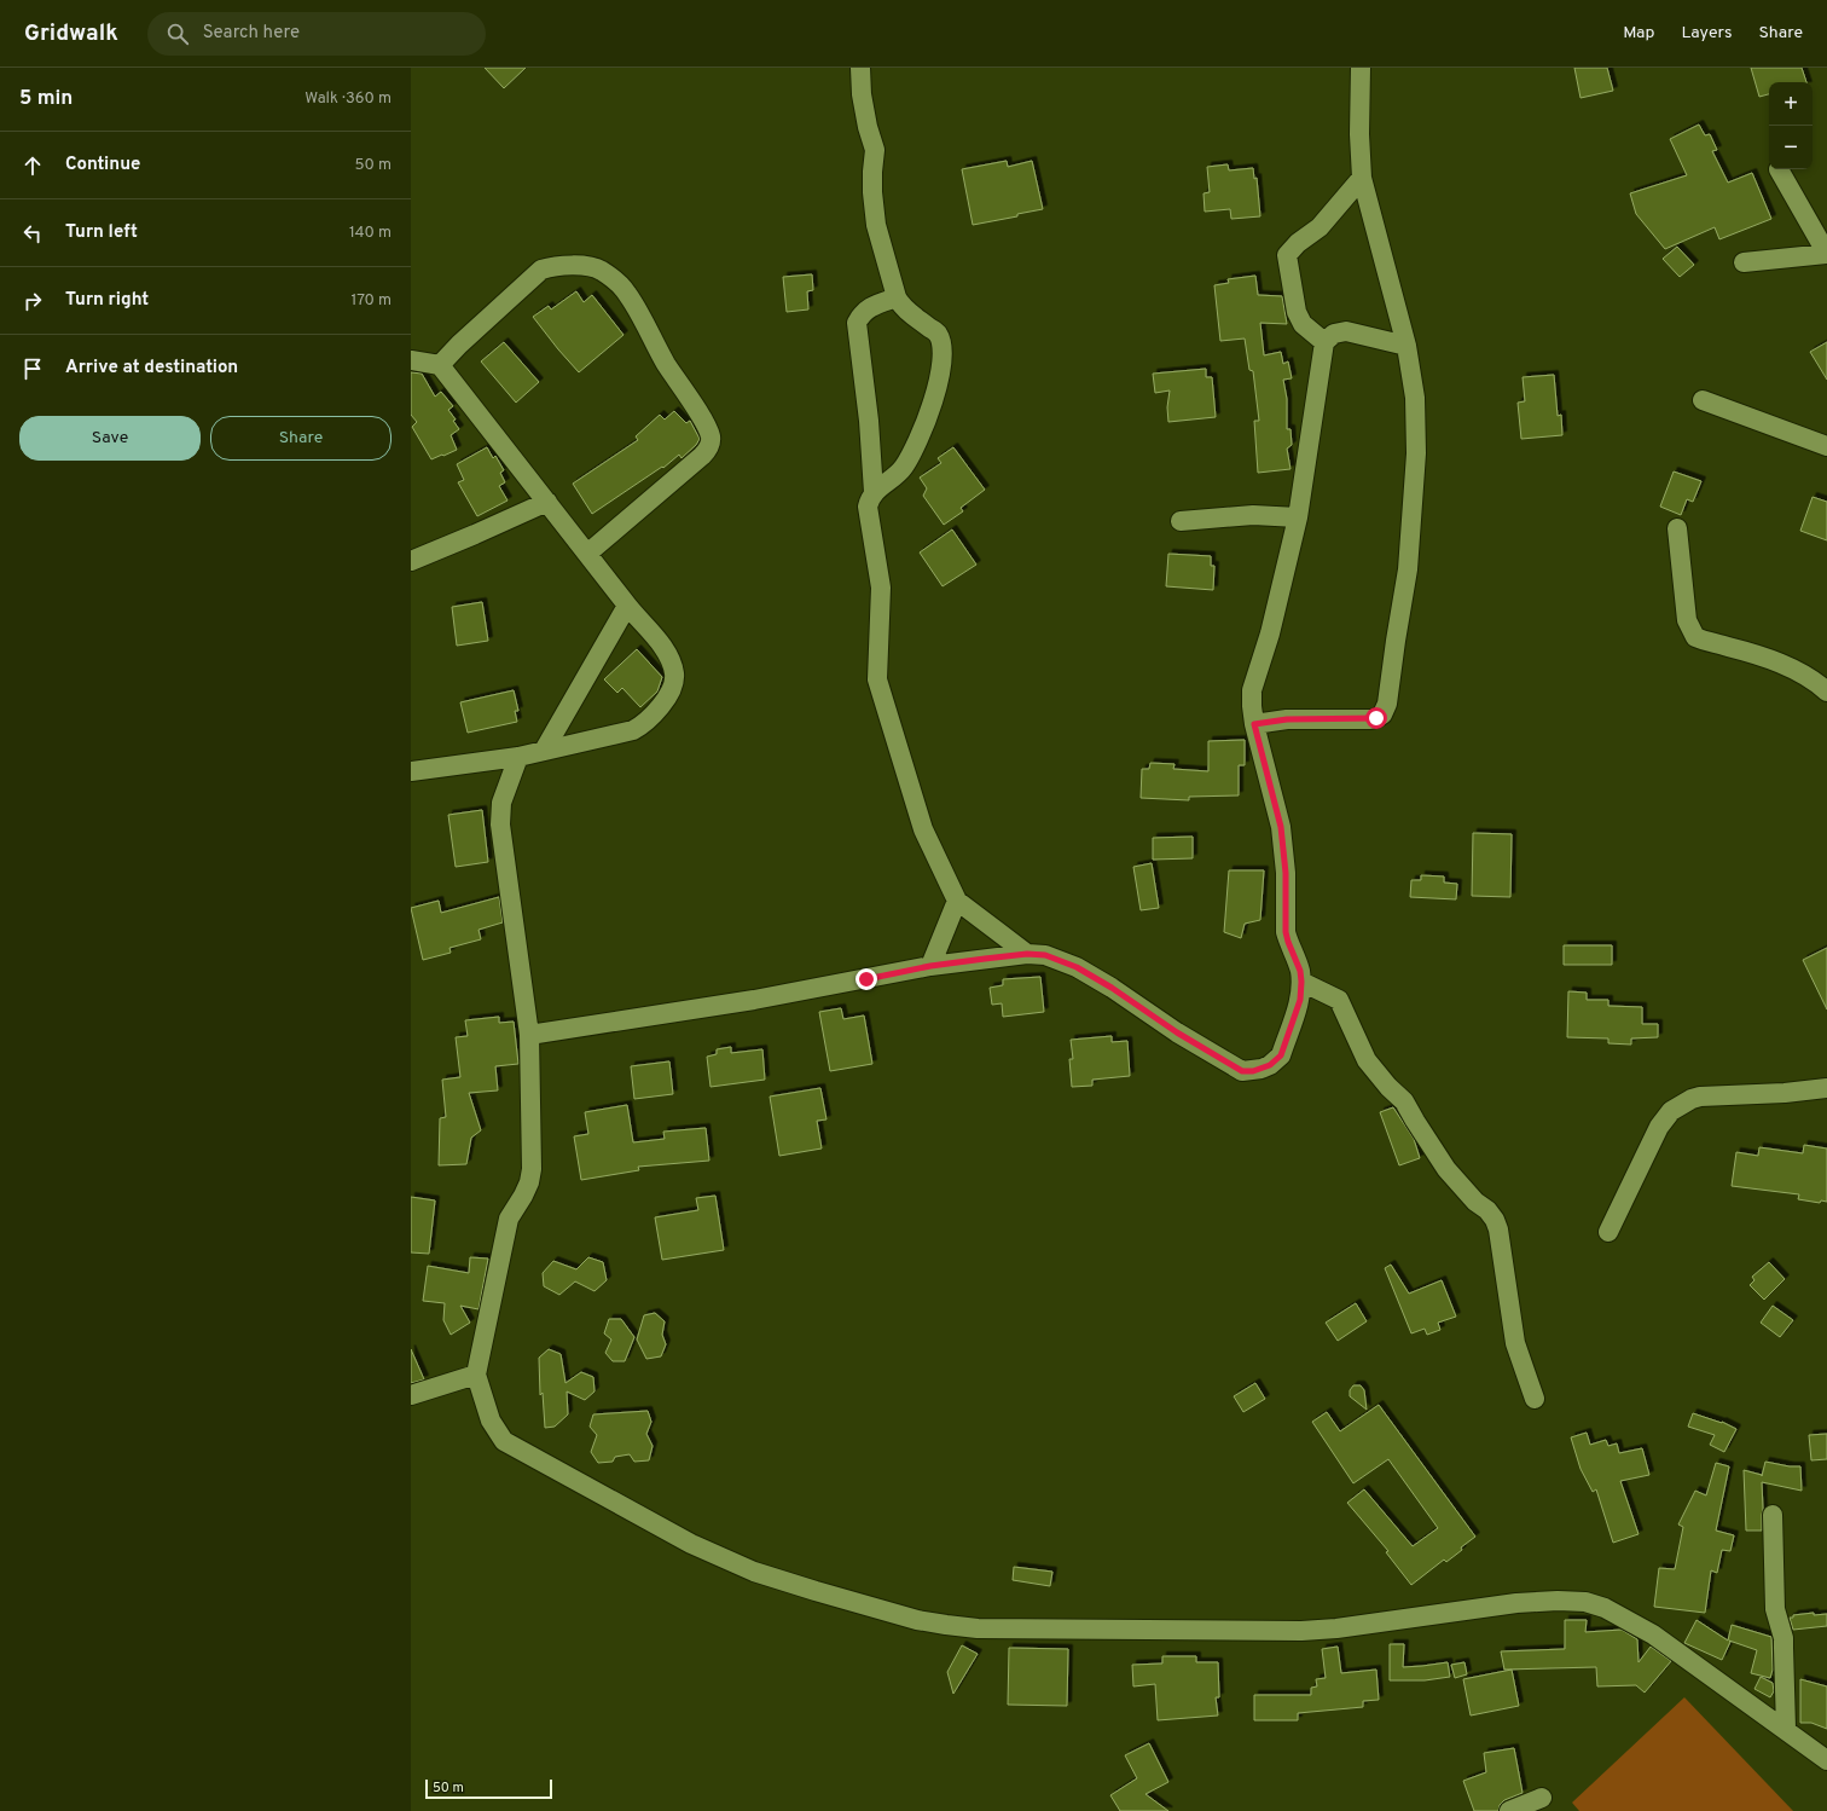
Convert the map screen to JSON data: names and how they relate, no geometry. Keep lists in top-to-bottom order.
{
  "scale_bar": "50 m",
  "page": {
    "header": "Gridwalk",
    "search": "Search here",
    "nav": ["Map", "Layers", "Share"],
    "heading": ["5 min", "Walk · 360 m"],
    "map_buttons": ["+", "−"],
    "list": [
      ["Continue", "50 m"],
      ["Turn left", "140 m"],
      ["Turn right", "170 m"],
      "Arrive at destination"
    ],
    "buttons": ["Save", "Share"],
    "scale": "50 m"
  }
}
